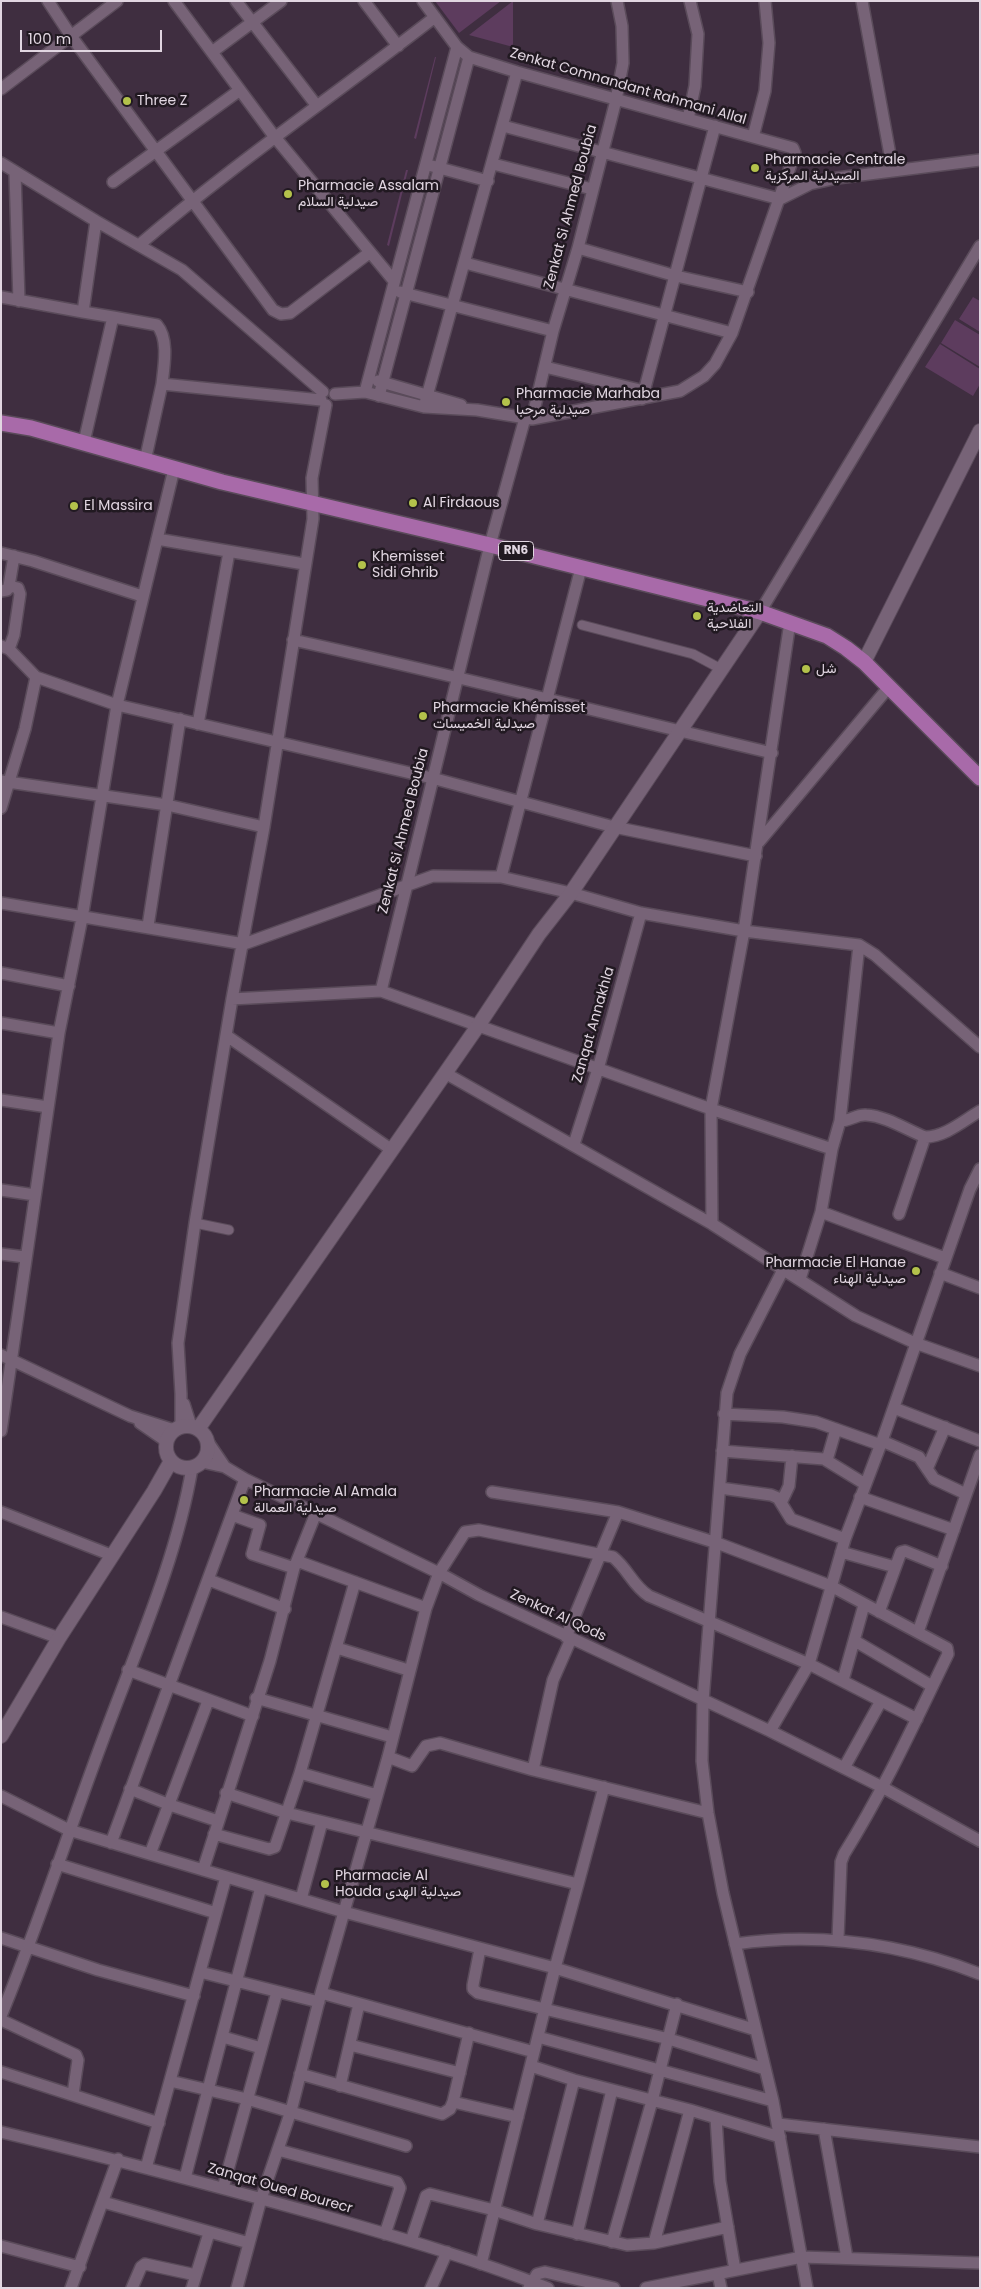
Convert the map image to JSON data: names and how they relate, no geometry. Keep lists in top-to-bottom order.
{
  "streets": {
    "main road": ["RN6"],
    "street": [
      "Zenkat Comnandant Rahmani Allal",
      "Zenkat Si Ahmed Boubia",
      "Zanqat Annakhla",
      "Zenkat Al Qods",
      "Zanqat Oued Bourecr"
    ]
  },
  "crossings": [
    ["Zenkat Comnandant Rahmani Allal", "Zenkat Si Ahmed Boubia"],
    ["Zenkat Si Ahmed Boubia", "RN6"]
  ],
  "places": [
    "Three Z",
    "Pharmacie Centrale الصيدلية المركزية",
    "Pharmacie Assalam صيدلية السلام",
    "Pharmacie Marhaba صيدلية مرحبا",
    "Al Firdaous",
    "El Massira",
    "Khemisset Sidi Ghrib",
    "التعاضدية الفلاحية",
    "شل",
    "Pharmacie Khémisset صيدلية الخميسات",
    "Pharmacie El Hanae صيدلية الهناء",
    "Pharmacie Al Amala صيدلية العمالة",
    "Pharmacie Al Houda صيدلية الهدى"
  ],
  "scale_bar": "100 m"
}
